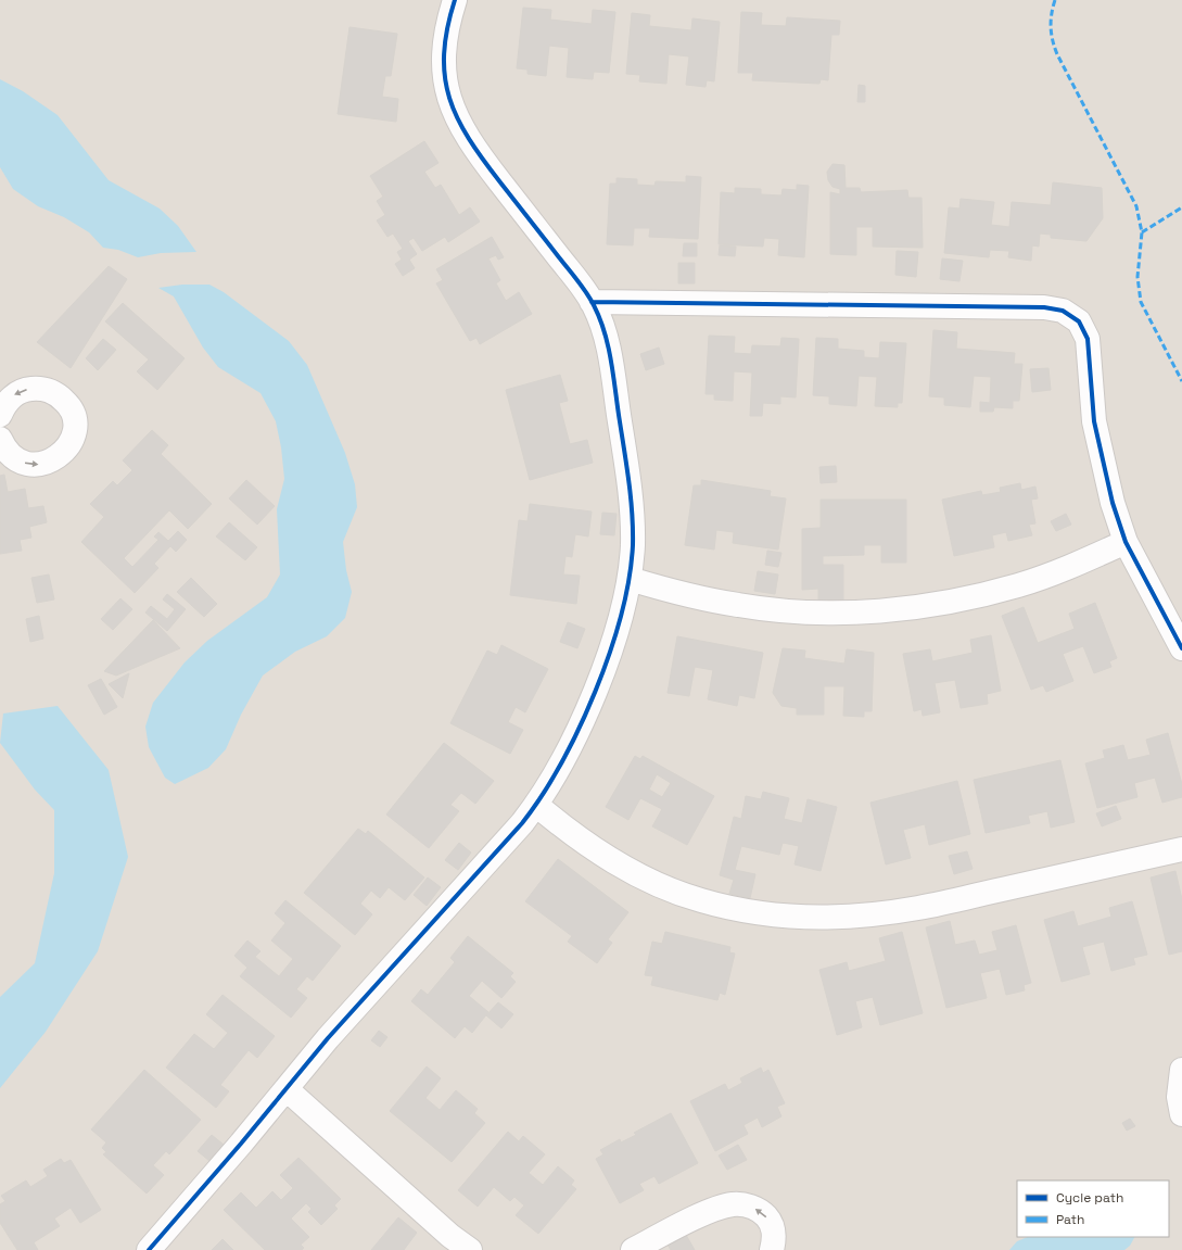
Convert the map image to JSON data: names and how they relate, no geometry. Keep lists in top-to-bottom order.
{
  "legend": ["Cycle path", "Path"]
}
